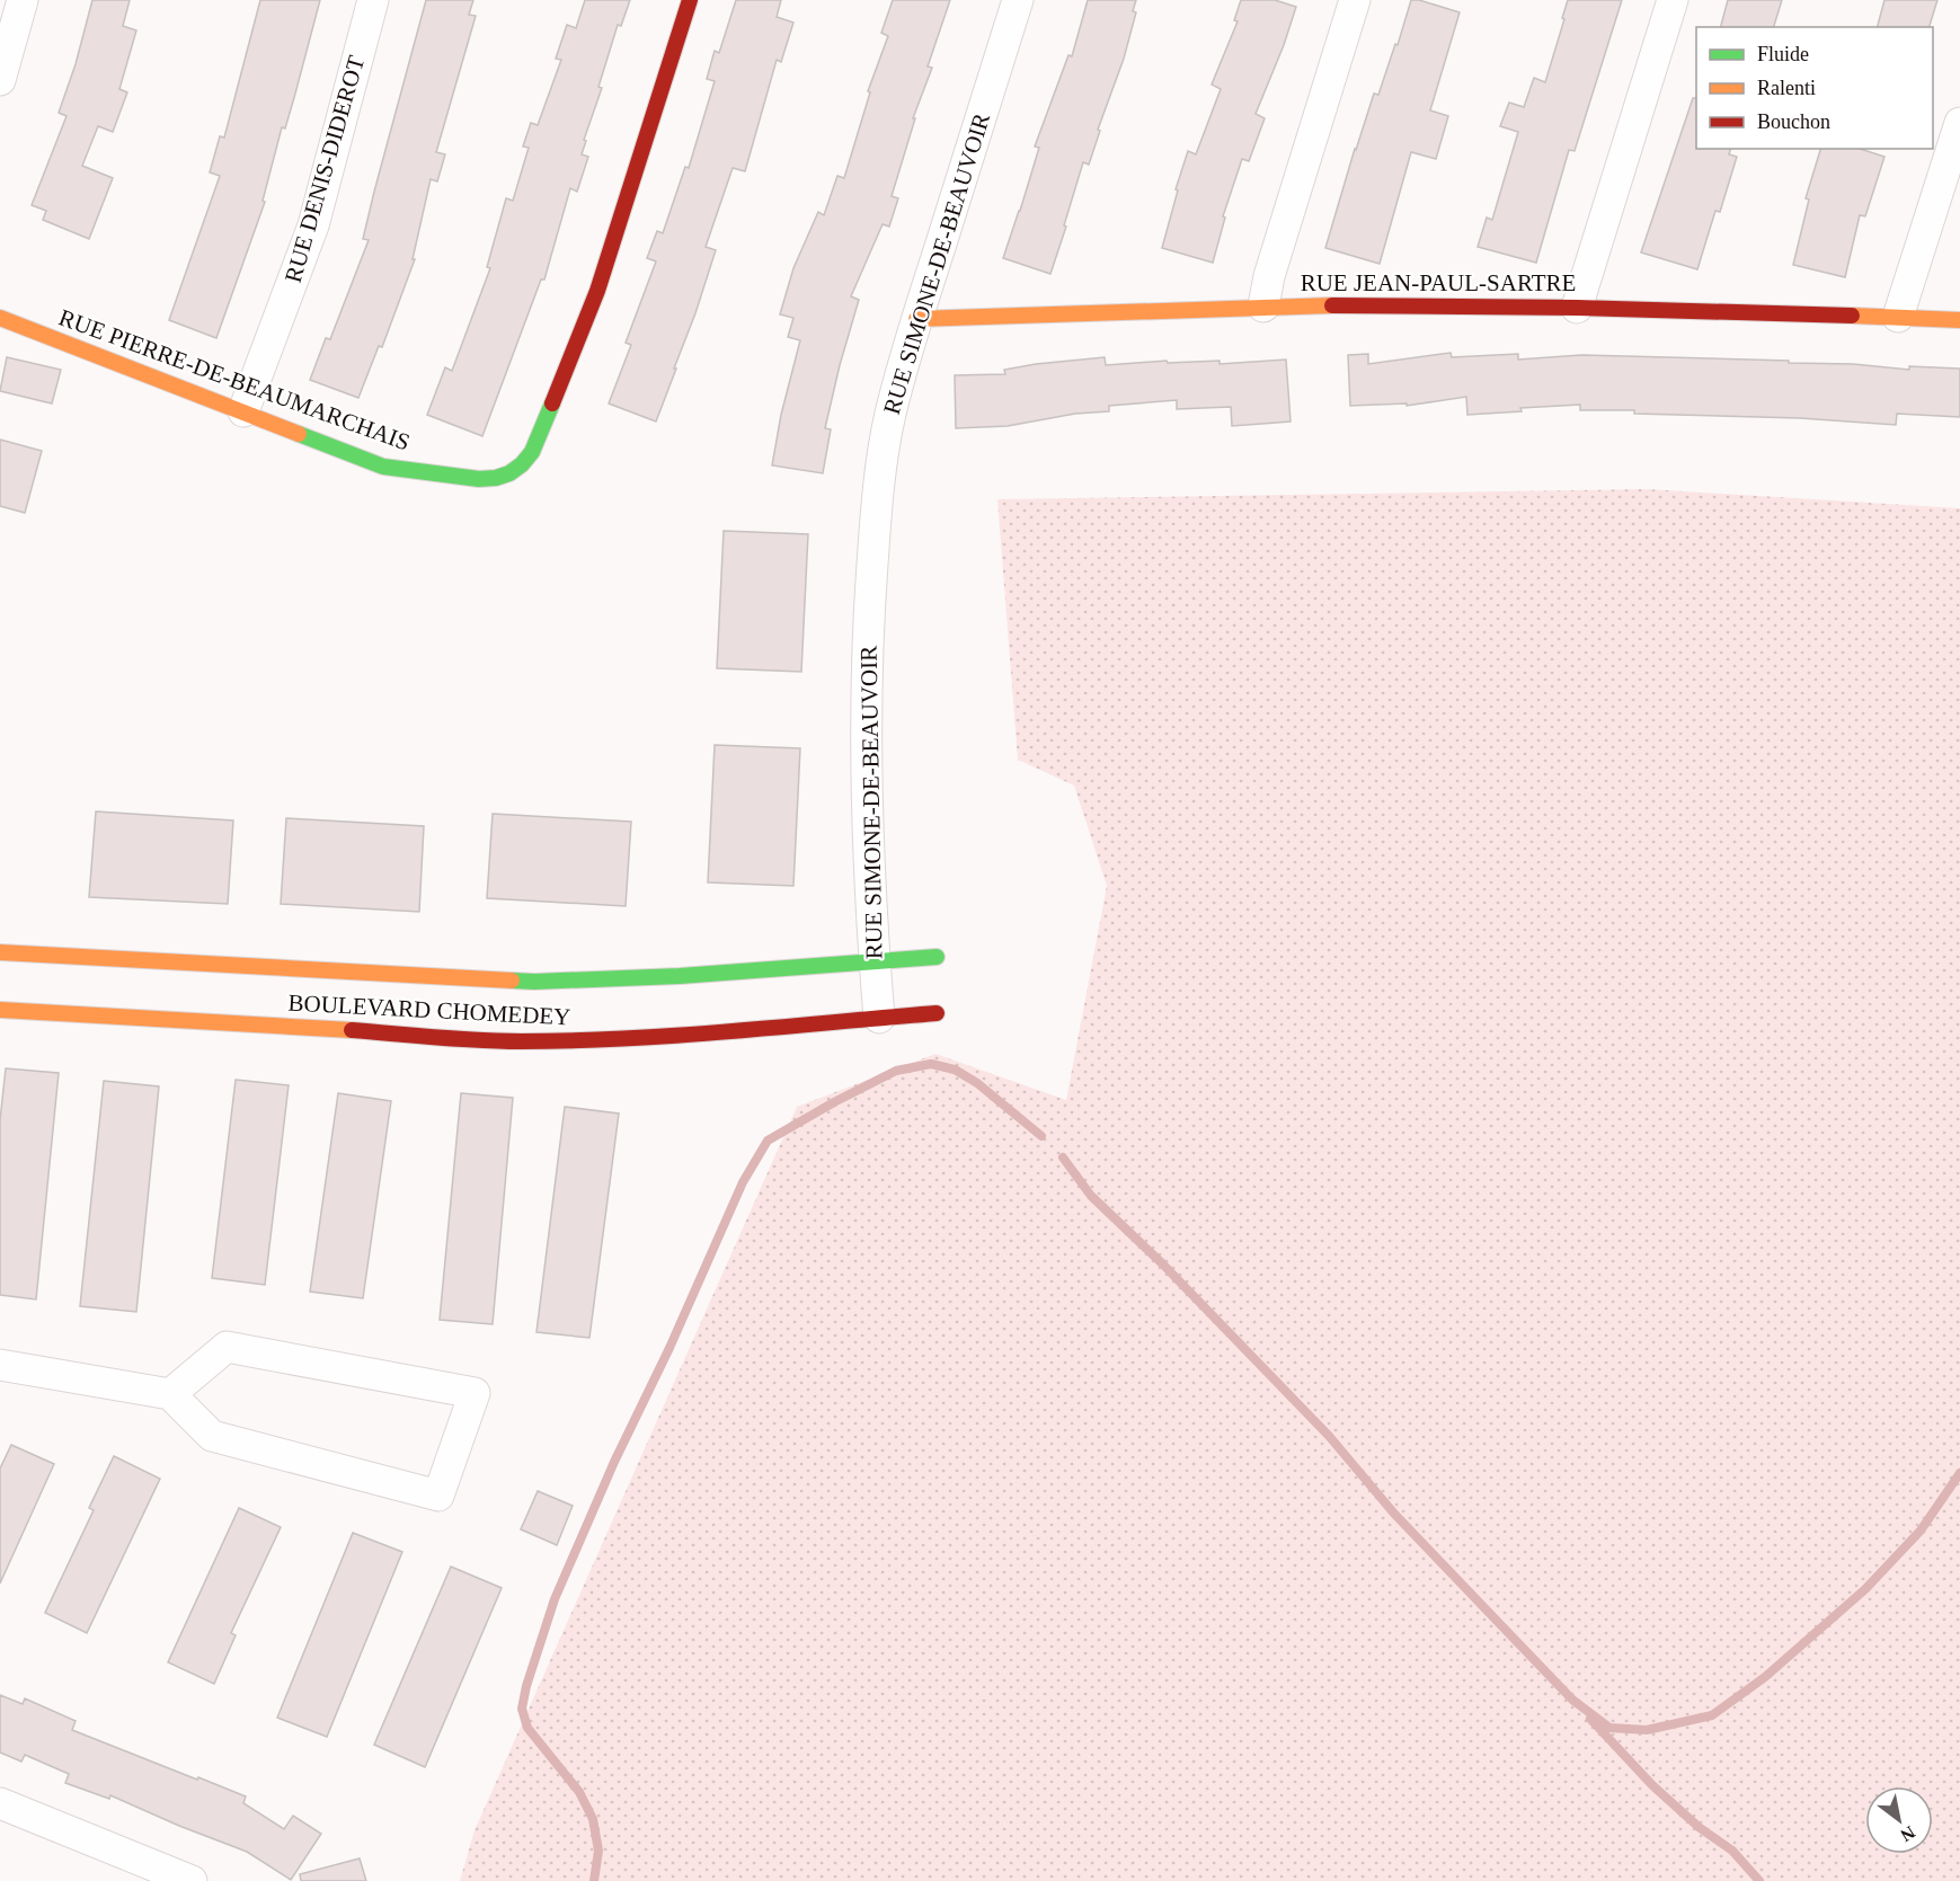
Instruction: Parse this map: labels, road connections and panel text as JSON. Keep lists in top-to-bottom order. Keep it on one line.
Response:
{"streets":{"street":["RUE DENIS-DIDEROT","RUE SIMONE-DE-BEAUVOIR","RUE JEAN-PAUL-SARTRE","RUE PIERRE-DE-BEAUMARCHAIS","BOULEVARD CHOMEDEY"]},"crossings":[["RUE DENIS-DIDEROT","RUE PIERRE-DE-BEAUMARCHAIS"],["RUE SIMONE-DE-BEAUVOIR","RUE JEAN-PAUL-SARTRE"],["RUE SIMONE-DE-BEAUVOIR","BOULEVARD CHOMEDEY"]],"legend":["Fluide","Ralenti","Bouchon"],"north":"bottom right"}
